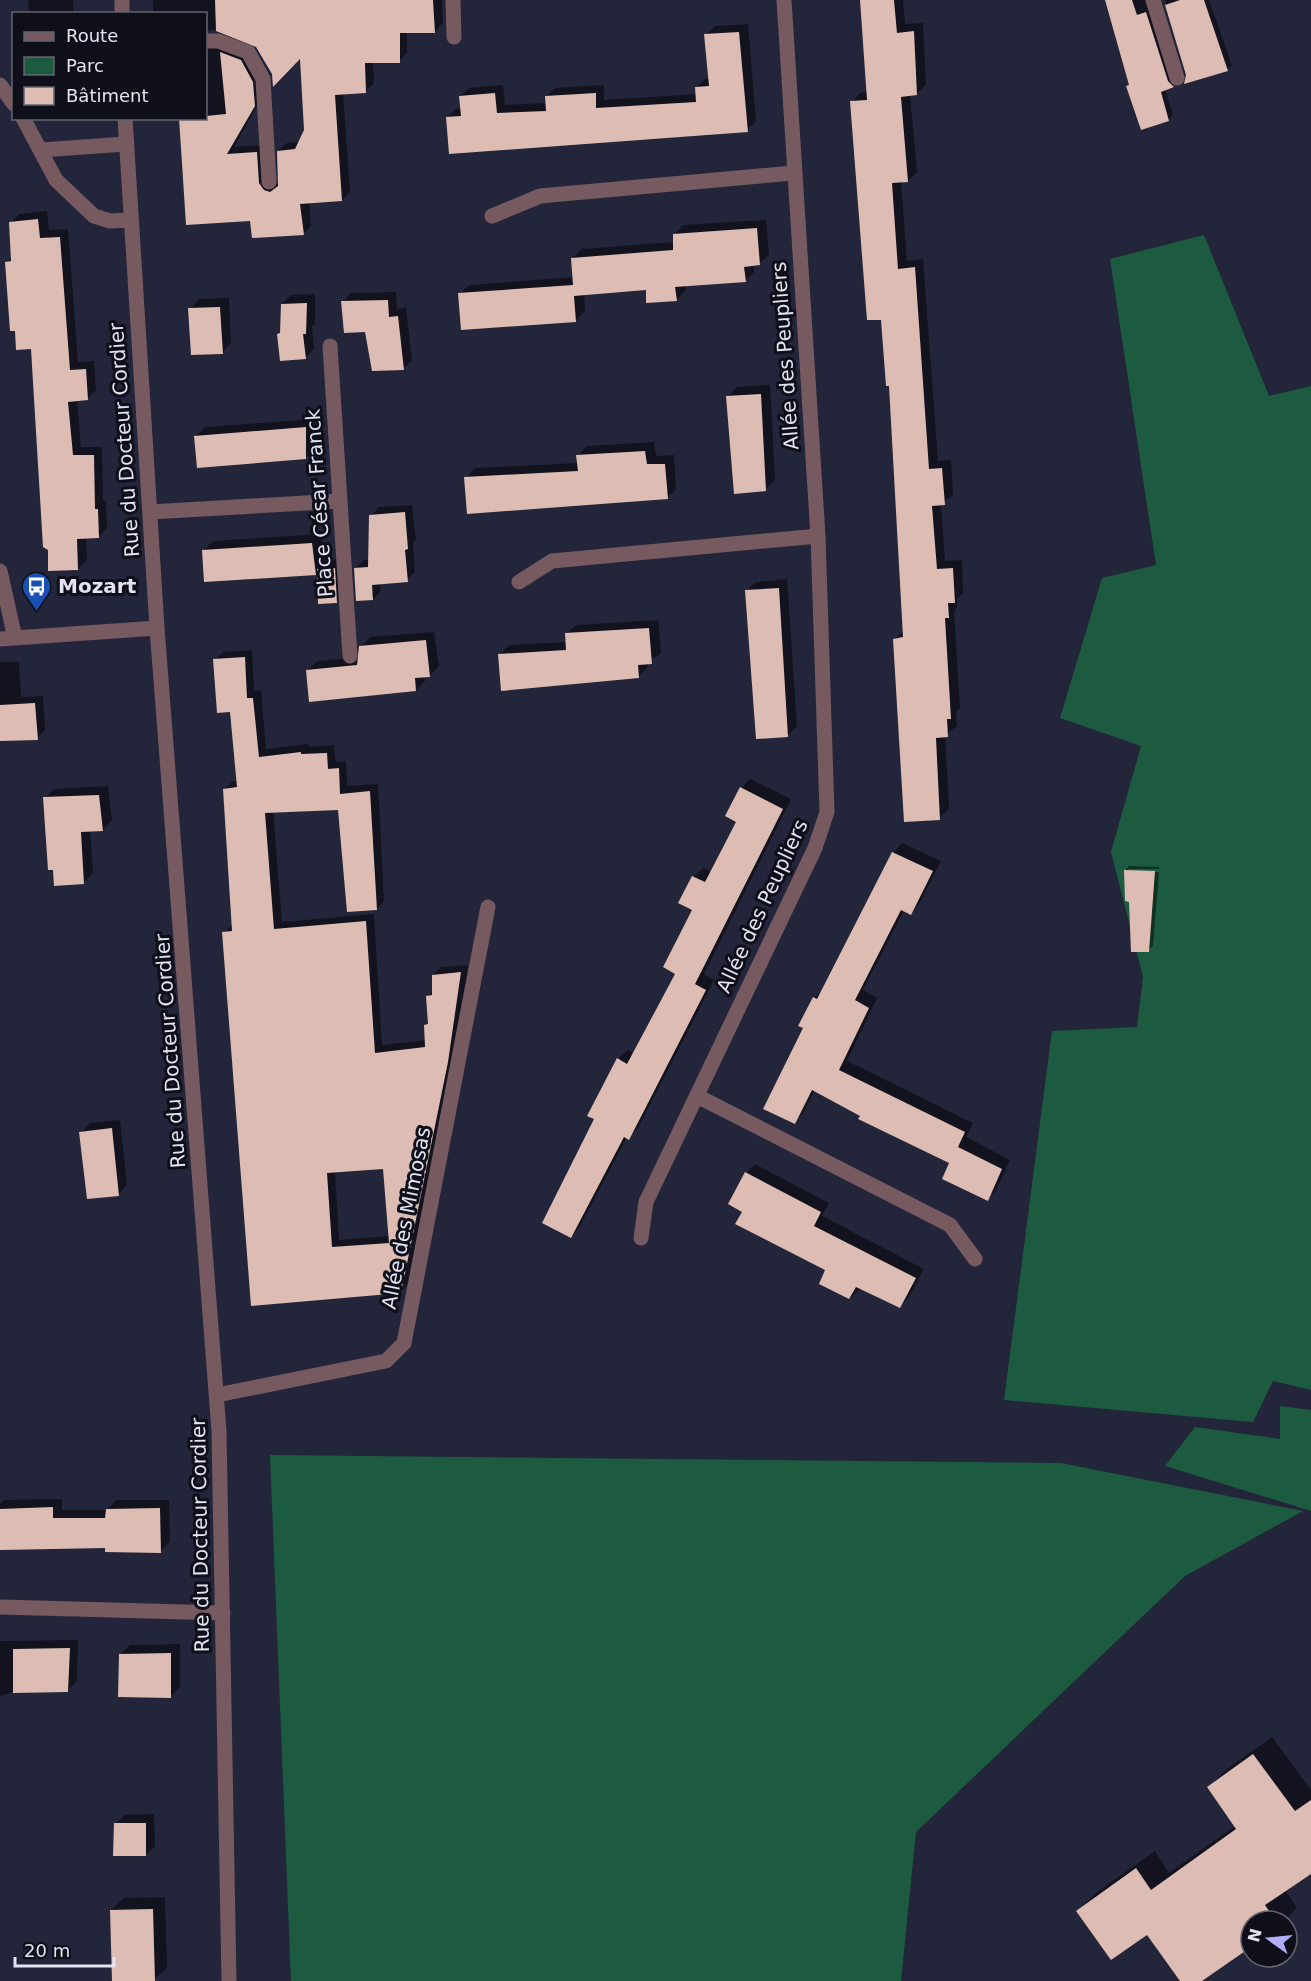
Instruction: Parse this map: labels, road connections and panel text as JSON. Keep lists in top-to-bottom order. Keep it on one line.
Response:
{"streets":{"street":["Allée des Peupliers","Rue du Docteur Cordier","Place César Franck","Allée des Mimosas"]},"crossings":[["Rue du Docteur Cordier","Allée des Mimosas"]],"places":{"bus stop":["Mozart"]},"legend":["Route","Parc","Bâtiment"],"scale_bar":"20 m","north":"left"}
